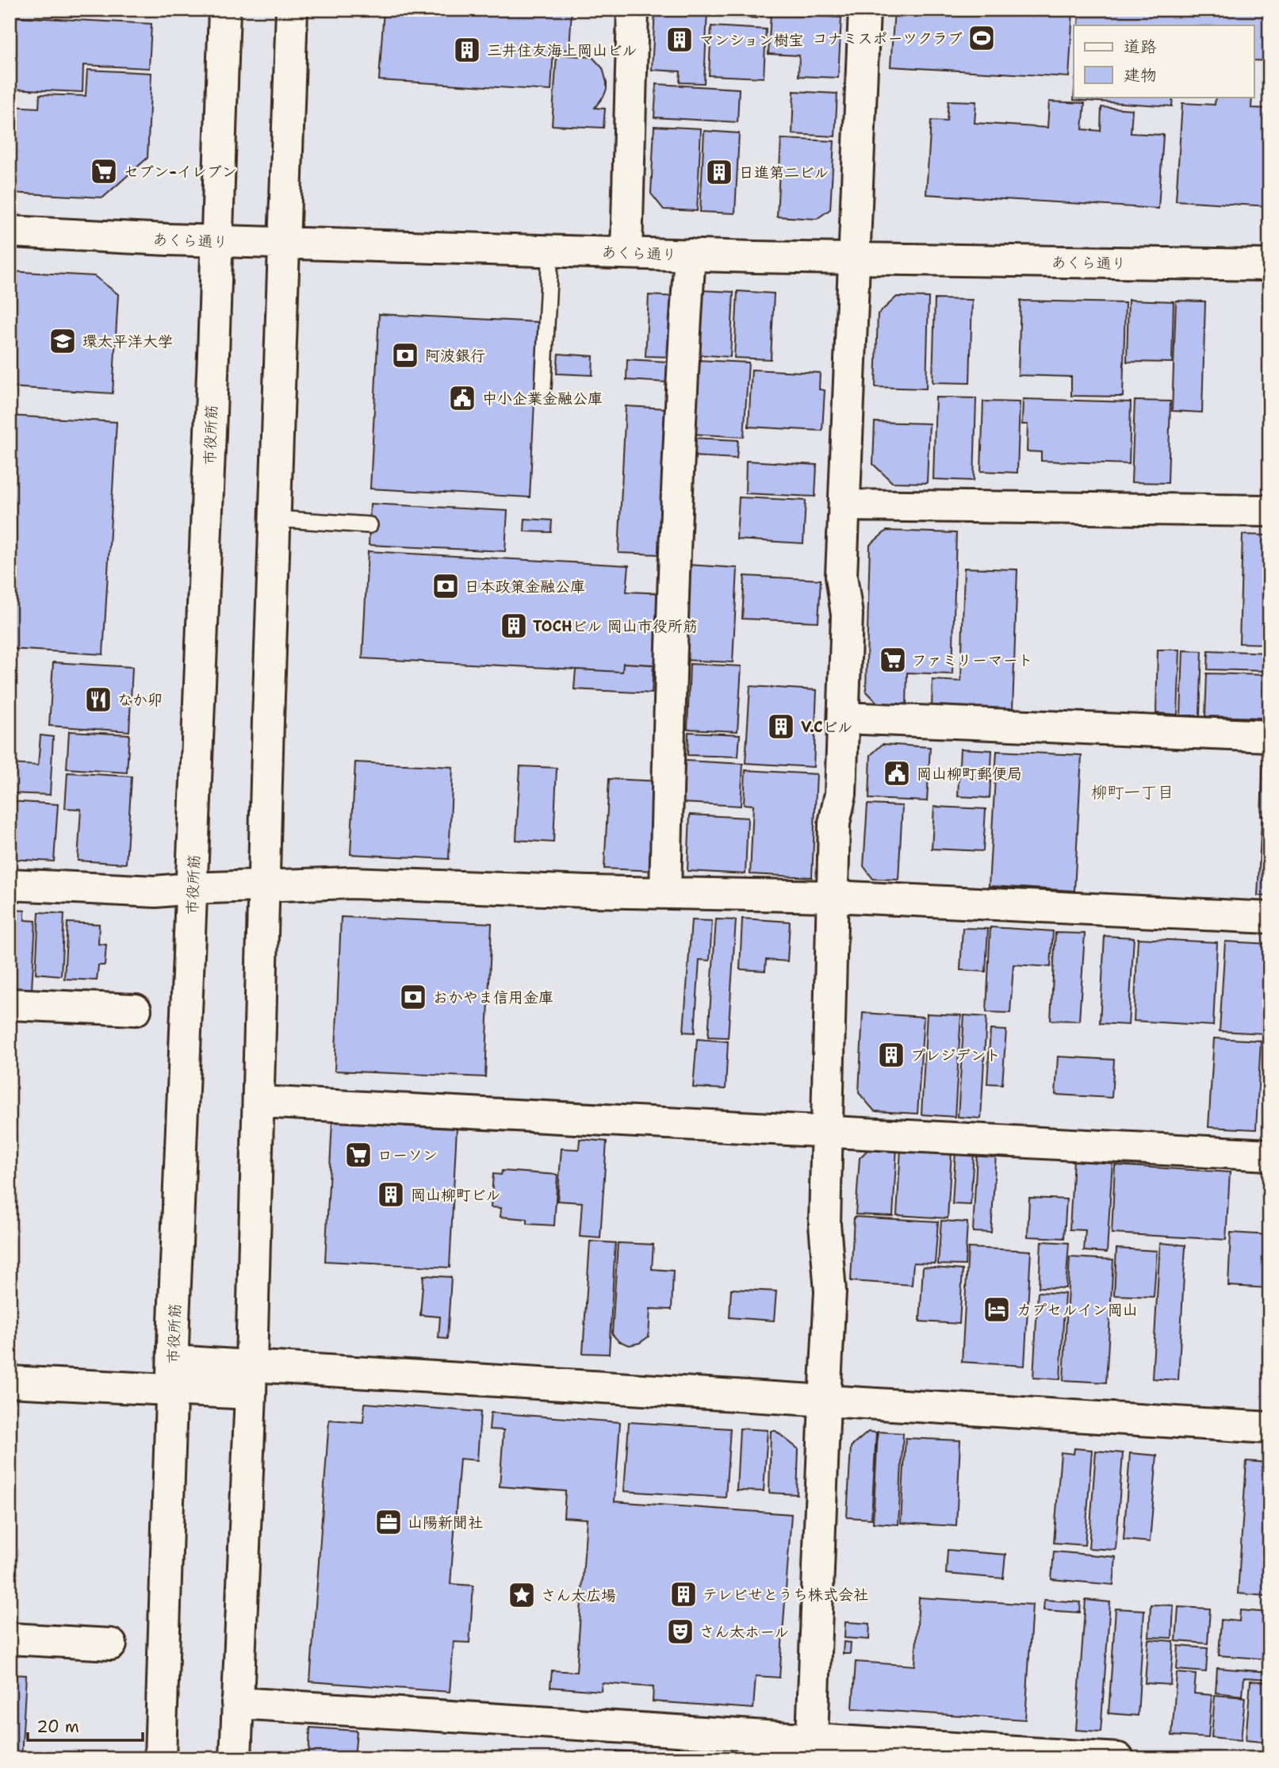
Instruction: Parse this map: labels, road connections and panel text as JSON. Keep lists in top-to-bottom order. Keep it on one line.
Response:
{"streets":{"street":["あくら通り","市役所筋"]},"crossings":[["あくら通り","市役所筋"]],"districts":["柳町一丁目"],"places":{"sports":["コナミスポーツクラブ"],"building":["マンション樹宝","三井住友海上岡山ビル","日進第二ビル","TOCHビル 岡山市役所筋","V.Cビル","プレジデント","岡山柳町ビル","テレビせとうち株式会社"],"supermarket":["セブン-イレブン","ファミリーマート","ローソン"],"school or university":["環太平洋大学"],"bank":["阿波銀行","日本政策金融公庫","おかやま信用金庫"],"public building":["中小企業金融公庫","岡山柳町郵便局"],"restaurant":["なか卯"],"hotel":["カプセルイン岡山"],"office":["山陽新聞社"],"place":["さん太広場"],"theatre":["さん太ホール"]},"legend":["道路","建物"],"scale_bar":"20 m"}
